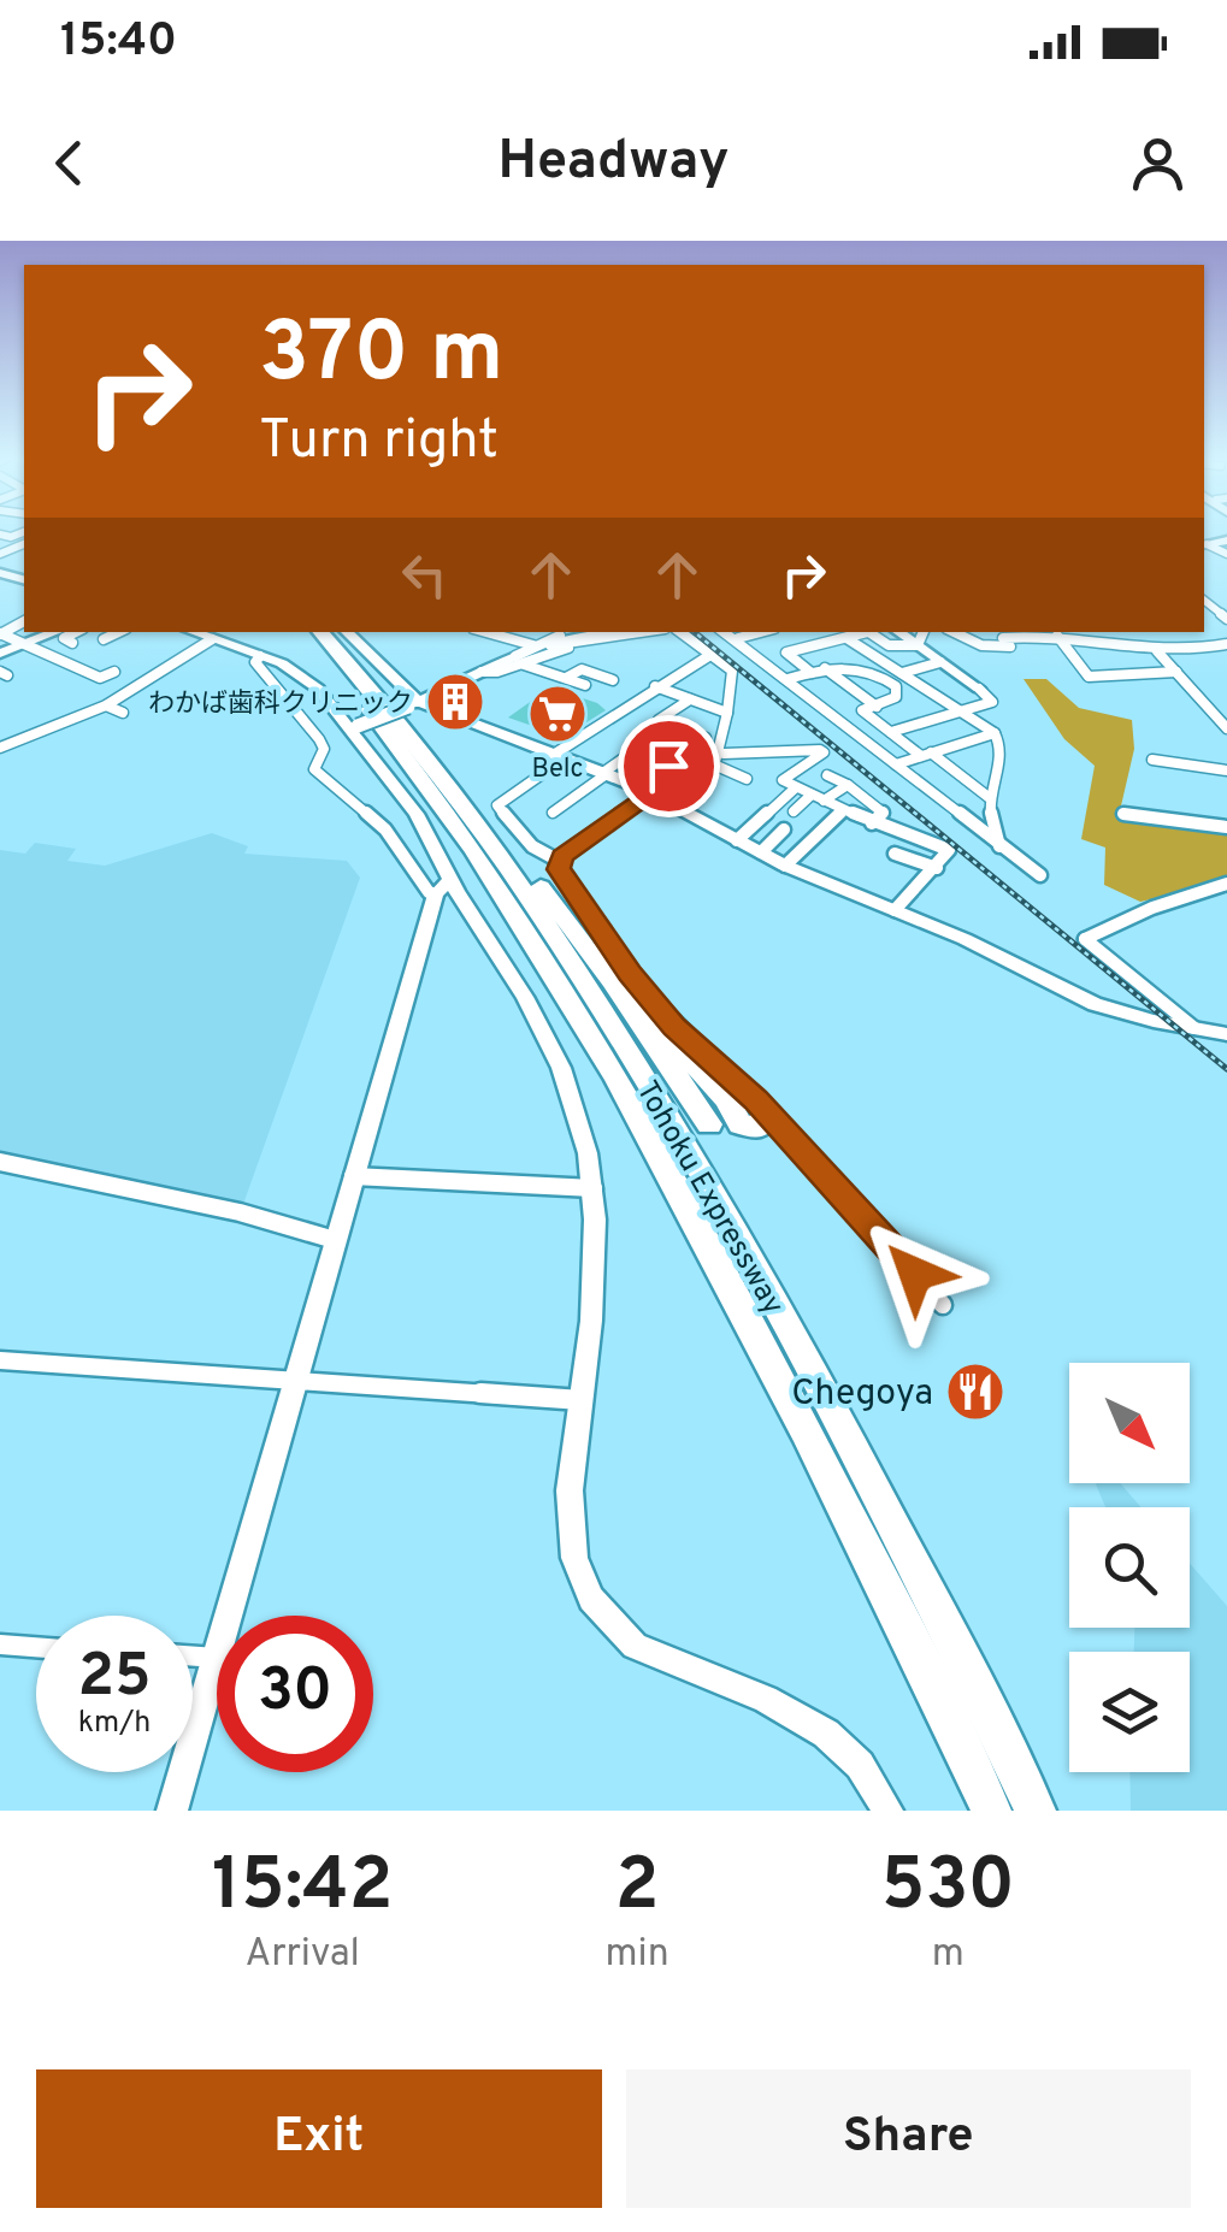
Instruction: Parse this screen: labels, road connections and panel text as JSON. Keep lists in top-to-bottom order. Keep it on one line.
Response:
{"streets":{"highway":["Tohoku Expressway"]},"places":{"building":["わかば歯科クリニック"],"supermarket":["Belc"],"restaurant":["Chegoya"]},"north":"bottom right","page":{"status":"15:40","header":"Headway","turn":["370 m","Turn right"],"speed":"25 km/h","limit":"30","eta":["15:42","Arrival","2","min","530","m"],"buttons":["Exit","Share"]}}
